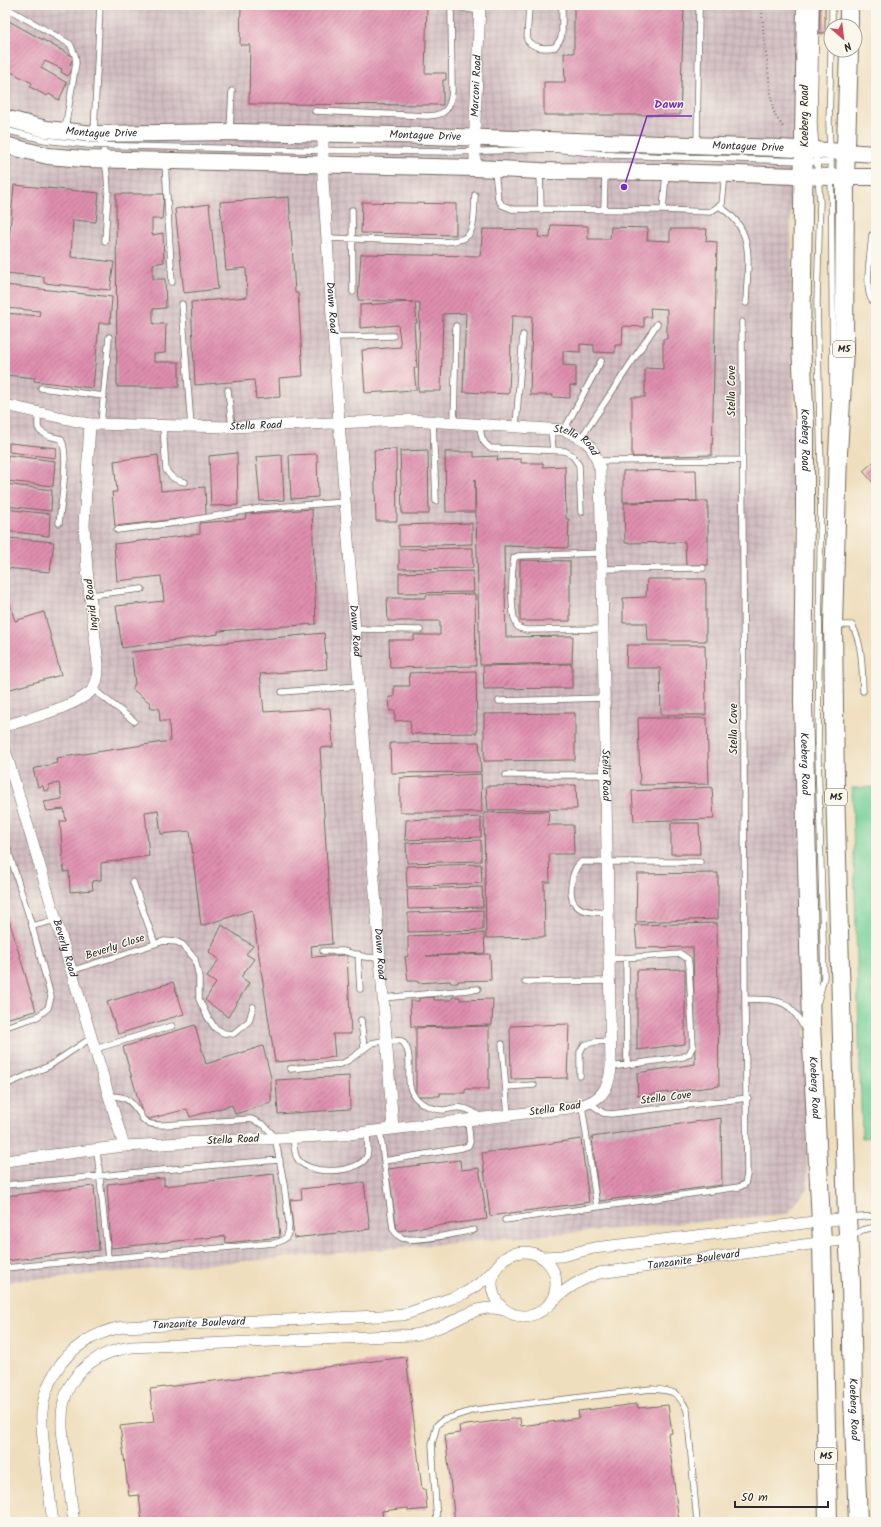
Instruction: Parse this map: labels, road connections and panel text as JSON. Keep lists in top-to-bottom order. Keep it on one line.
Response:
{"streets":{"main road":["Koeberg Road","Montague Drive","M5"],"street":["Marconi Road","Dawn Road","Stella Road","Ingrid Road","Beverly Road","Tanzanite Boulevard"],"lane":["Stella Cove","Beverly Close"]},"crossings":[["Marconi Road","Montague Drive"],["Koeberg Road","Montague Drive"],["Koeberg Road","Tanzanite Boulevard"],["Montague Drive","Dawn Road"],["Dawn Road","Stella Road"],["Stella Cove","Stella Road"],["Stella Road","Ingrid Road"],["Stella Road","Beverly Road"],["Beverly Close","Beverly Road"]],"places":["Dawn"],"scale_bar":"50 m","north":"bottom right"}
